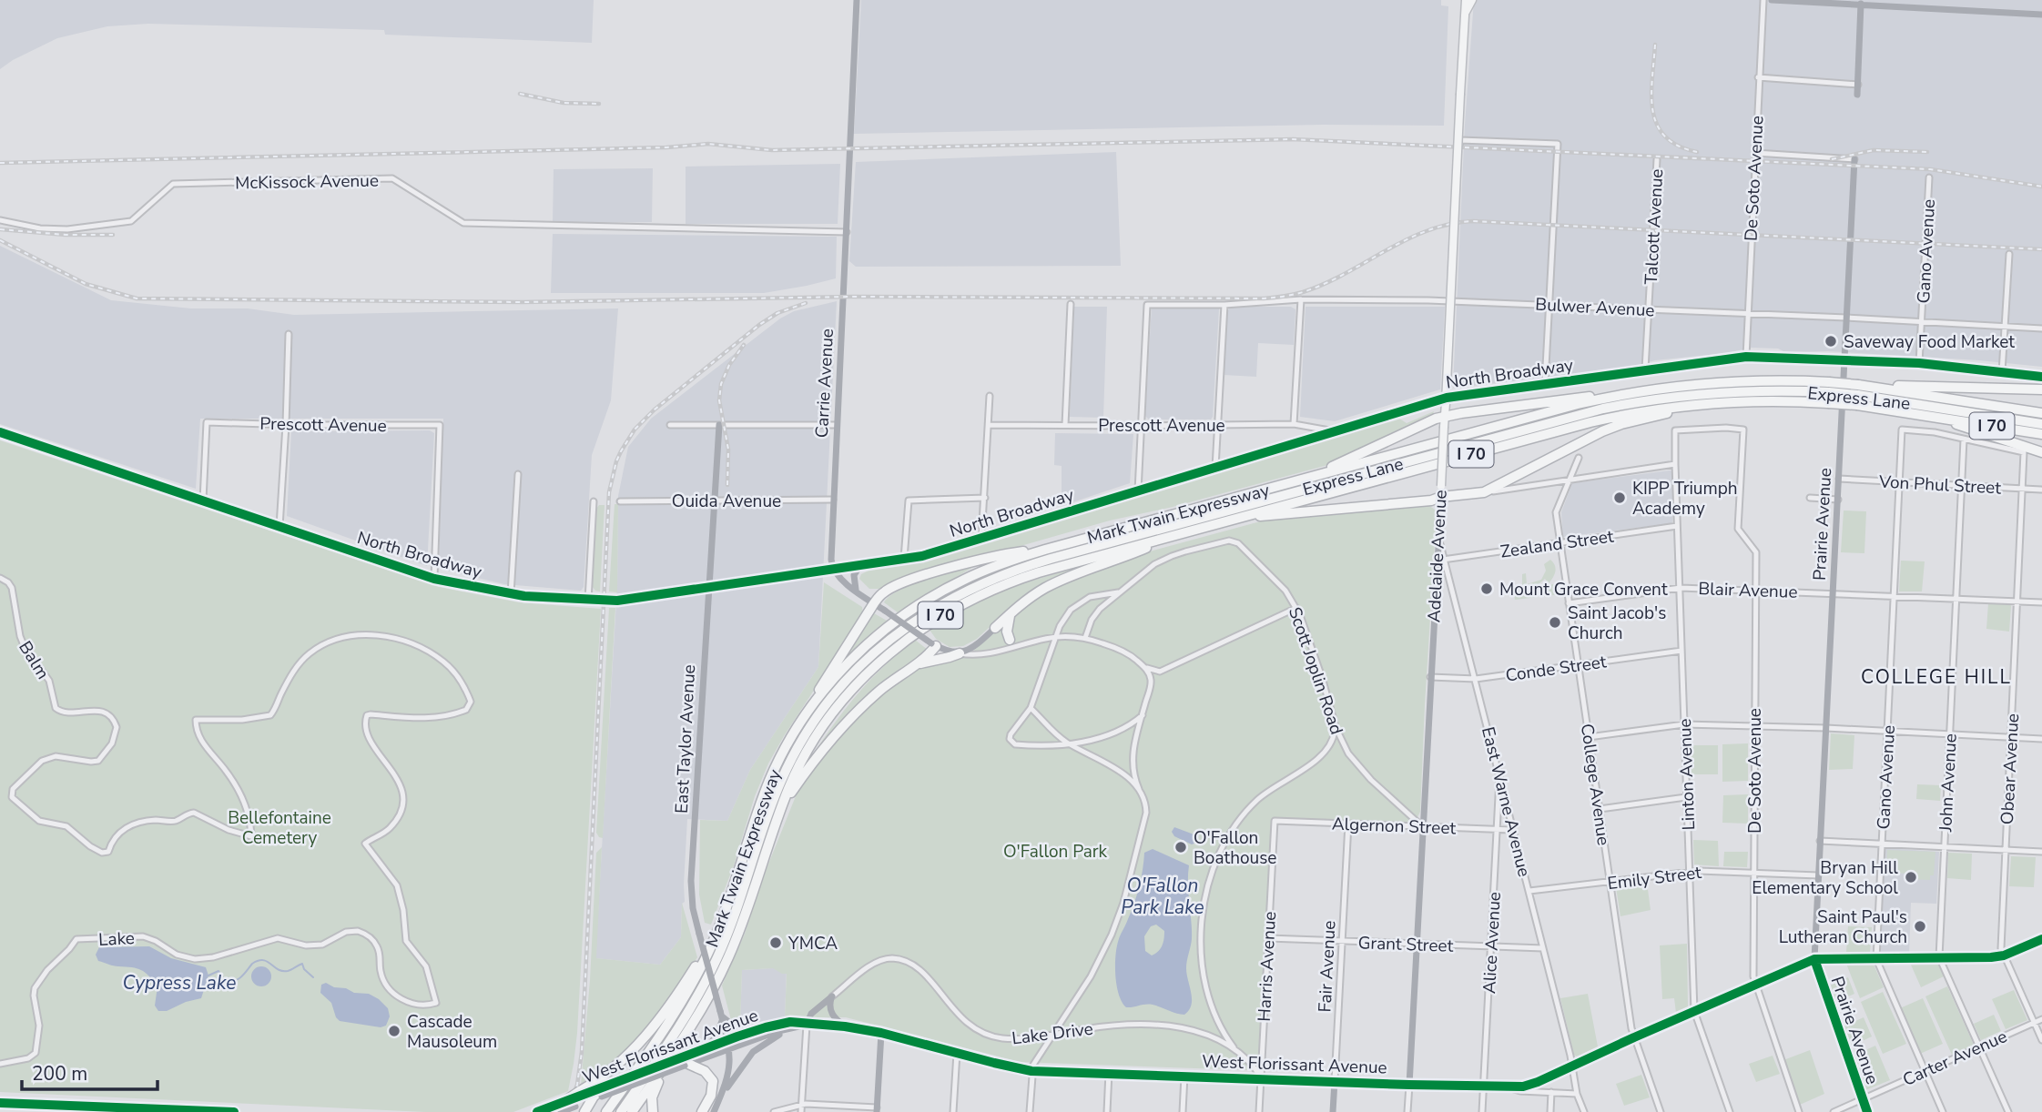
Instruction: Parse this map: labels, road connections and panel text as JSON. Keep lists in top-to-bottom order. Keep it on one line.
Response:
{"streets":{"highway":["Express Lane","I 70","Mark Twain Expressway"],"main road":["North Broadway","Carrie Avenue","Prairie Avenue","Adelaide Avenue","East Taylor Avenue","Fair Avenue","West Florissant Avenue"],"street":["De Soto Avenue","McKissock Avenue","Talcott Avenue","Gano Avenue","Bulwer Avenue","Prescott Avenue","Von Phul Street","Ouida Avenue","Zealand Street","Blair Avenue","Balm","Conde Street","Scott Joplin Road","Obear Avenue","Linton Avenue","John Avenue","College Avenue","East Warne Avenue","Algernon Street","Emily Street","Lake","Alice Avenue","Grant Street","Harris Avenue","Lake Drive","Carter Avenue"]},"crossings":[["De Soto Avenue","Bulwer Avenue"],["De Soto Avenue","North Broadway"],["De Soto Avenue","Blair Avenue"],["De Soto Avenue","Linton Avenue"],["De Soto Avenue","Emily Street"],["De Soto Avenue","West Florissant Avenue"],["McKissock Avenue","Carrie Avenue"],["Talcott Avenue","Bulwer Avenue"],["Talcott Avenue","North Broadway"],["Gano Avenue","Bulwer Avenue"],["Gano Avenue","North Broadway"],["Gano Avenue","Von Phul Street"],["Gano Avenue","Blair Avenue"],["Gano Avenue","Obear Avenue"],["Gano Avenue","John Avenue"],["Gano Avenue","West Florissant Avenue"],["Gano Avenue","Carter Avenue"],["Bulwer Avenue","Prescott Avenue"],["Bulwer Avenue","Prairie Avenue"],["Bulwer Avenue","Adelaide Avenue"],["North Broadway","Carrie Avenue"],["North Broadway","Prescott Avenue"],["North Broadway","Prairie Avenue"],["North Broadway","Adelaide Avenue"],["North Broadway","East Taylor Avenue"],["Carrie Avenue","Ouida Avenue"],["Express Lane","Mark Twain Expressway"],["Von Phul Street","Prairie Avenue"],["Von Phul Street","Obear Avenue"],["Von Phul Street","John Avenue"],["Ouida Avenue","East Taylor Avenue"],["Prairie Avenue","Blair Avenue"],["Prairie Avenue","Emily Street"],["Prairie Avenue","West Florissant Avenue"],["Prairie Avenue","Carter Avenue"],["Zealand Street","Adelaide Avenue"],["Zealand Street","Linton Avenue"],["Zealand Street","College Avenue"],["Zealand Street","East Warne Avenue"],["Adelaide Avenue","Conde Street"],["Adelaide Avenue","Scott Joplin Road"],["Adelaide Avenue","East Warne Avenue"],["Adelaide Avenue","Algernon Street"],["Adelaide Avenue","Grant Street"],["Adelaide Avenue","West Florissant Avenue"],["Blair Avenue","Obear Avenue"],["Blair Avenue","Linton Avenue"],["Blair Avenue","John Avenue"],["Blair Avenue","College Avenue"],["Balm","Lake"],["Conde Street","Linton Avenue"],["Conde Street","College Avenue"],["Conde Street","East Warne Avenue"],["Scott Joplin Road","Algernon Street"],["East Taylor Avenue","West Florissant Avenue"],["Obear Avenue","John Avenue"],["Obear Avenue","West Florissant Avenue"],["Obear Avenue","Carter Avenue"],["Linton Avenue","Emily Street"],["Linton Avenue","West Florissant Avenue"],["John Avenue","West Florissant Avenue"],["John Avenue","Carter Avenue"],["College Avenue","Emily Street"],["College Avenue","West Florissant Avenue"],["East Warne Avenue","Algernon Street"],["East Warne Avenue","Emily Street"],["East Warne Avenue","Alice Avenue"],["East Warne Avenue","Grant Street"],["East Warne Avenue","West Florissant Avenue"],["Algernon Street","Alice Avenue"],["Algernon Street","Harris Avenue"],["Algernon Street","Fair Avenue"],["Alice Avenue","Grant Street"],["Alice Avenue","West Florissant Avenue"],["Grant Street","Harris Avenue"],["Grant Street","Fair Avenue"],["Harris Avenue","Lake Drive"],["Harris Avenue","West Florissant Avenue"],["Fair Avenue","West Florissant Avenue"],["Lake Drive","West Florissant Avenue"]],"districts":["COLLEGE HILL"],"water":["O'Fallon Park Lake","Cypress Lake"],"parks":["Bellefontaine Cemetery","O'Fallon Park"],"places":["Saveway Food Market","KIPP Triumph Academy","Mount Grace Convent","Saint Jacob's Church","O'Fallon Boathouse","Bryan Hill Elementary School","Saint Paul's Lutheran Church","YMCA","Cascade Mausoleum"],"scale_bar":"200 m"}
